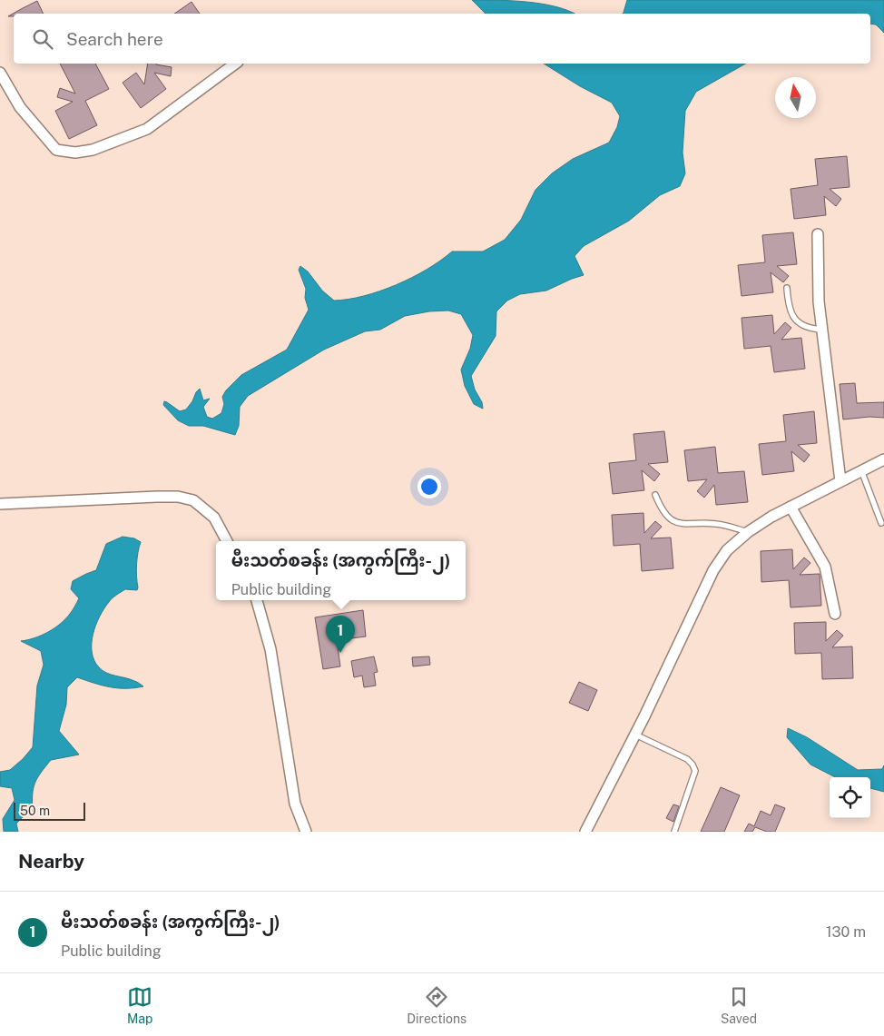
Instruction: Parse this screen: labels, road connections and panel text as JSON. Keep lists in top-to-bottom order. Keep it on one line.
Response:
{"scale_bar":"50 m","north":"top","page":{"search":"Search here","popup":["မီးသတ်စခန်း (အကွက်ကြီး-၂)","Public building"],"pins":"1","scale":"50 m","heading":"Nearby","list":[{"mark":"1","name":"မီးသတ်စခန်း (အကွက်ကြီး-၂)","note":"Public building","value":"130 m"}],"nav":["Map","Directions","Saved"]}}
